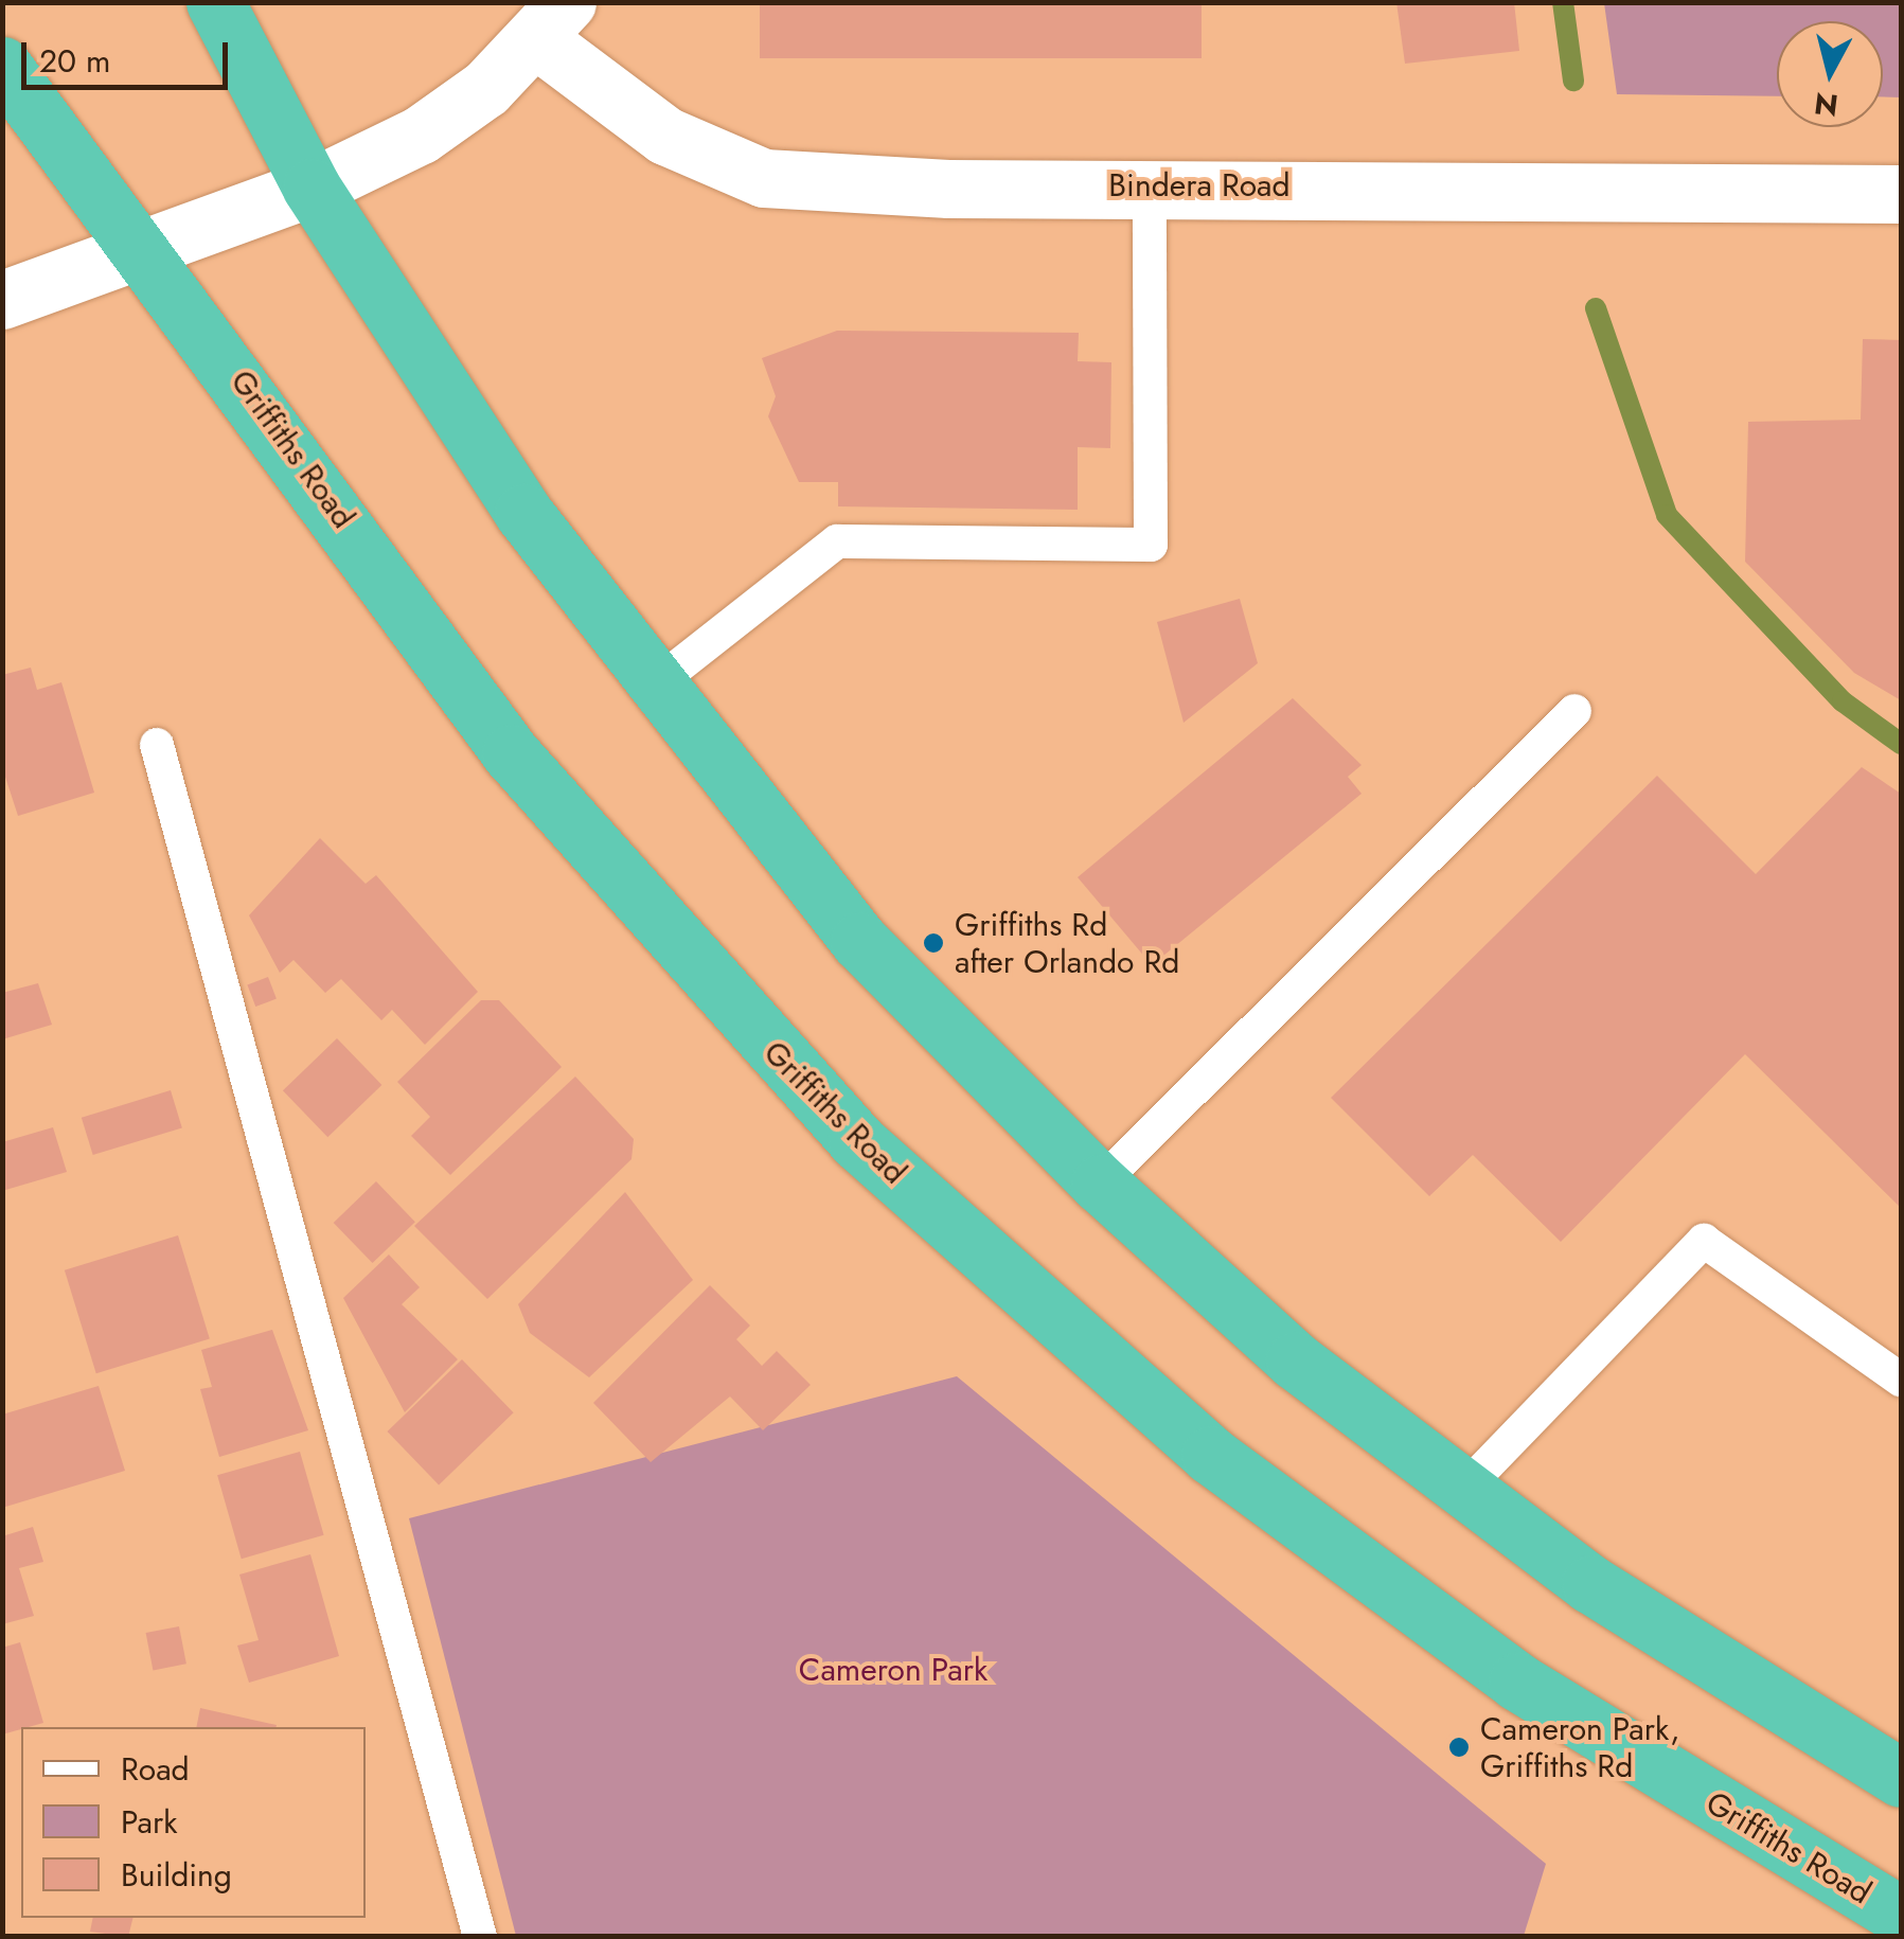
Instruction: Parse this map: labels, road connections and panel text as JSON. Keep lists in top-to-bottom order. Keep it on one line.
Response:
{"streets":{"highway":["Griffiths Road"],"street":["Bindera Road"]},"parks":["Cameron Park"],"places":["Griffiths Rd after Orlando Rd","Cameron Park, Griffiths Rd"],"legend":["Road","Park","Building"],"scale_bar":"20 m","north":"bottom"}
